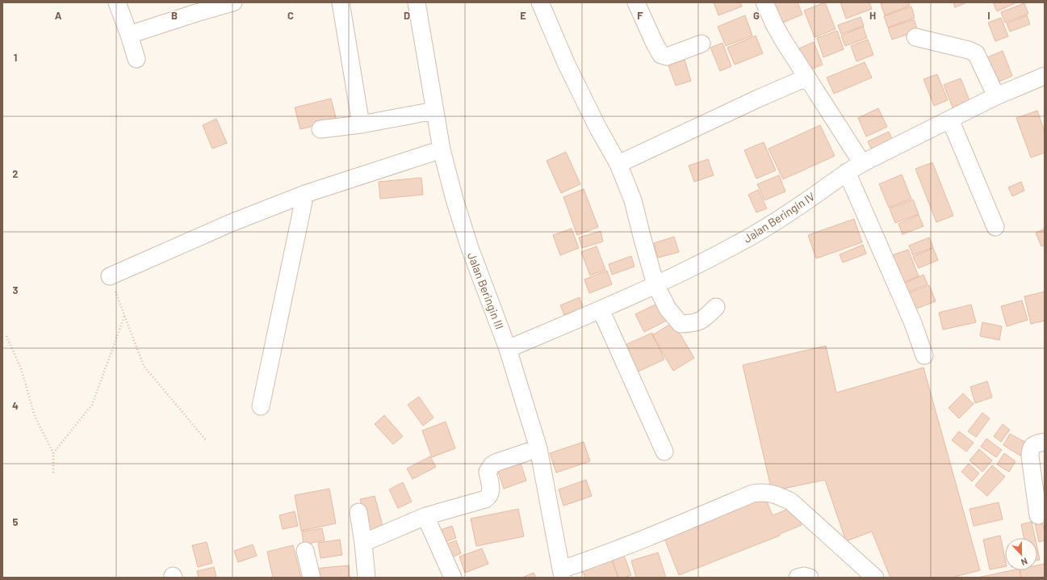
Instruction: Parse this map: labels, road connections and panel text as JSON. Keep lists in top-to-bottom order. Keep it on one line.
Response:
{"streets":{"street":["Jalan Beringin IV","Jalan Beringin III"]},"crossings":[["Jalan Beringin IV","Jalan Beringin III"]],"north":"bottom","grid":{"columns":["A","B","C","D","E","F","G","H","I"],"rows":["1","2","3","4","5"]}}
